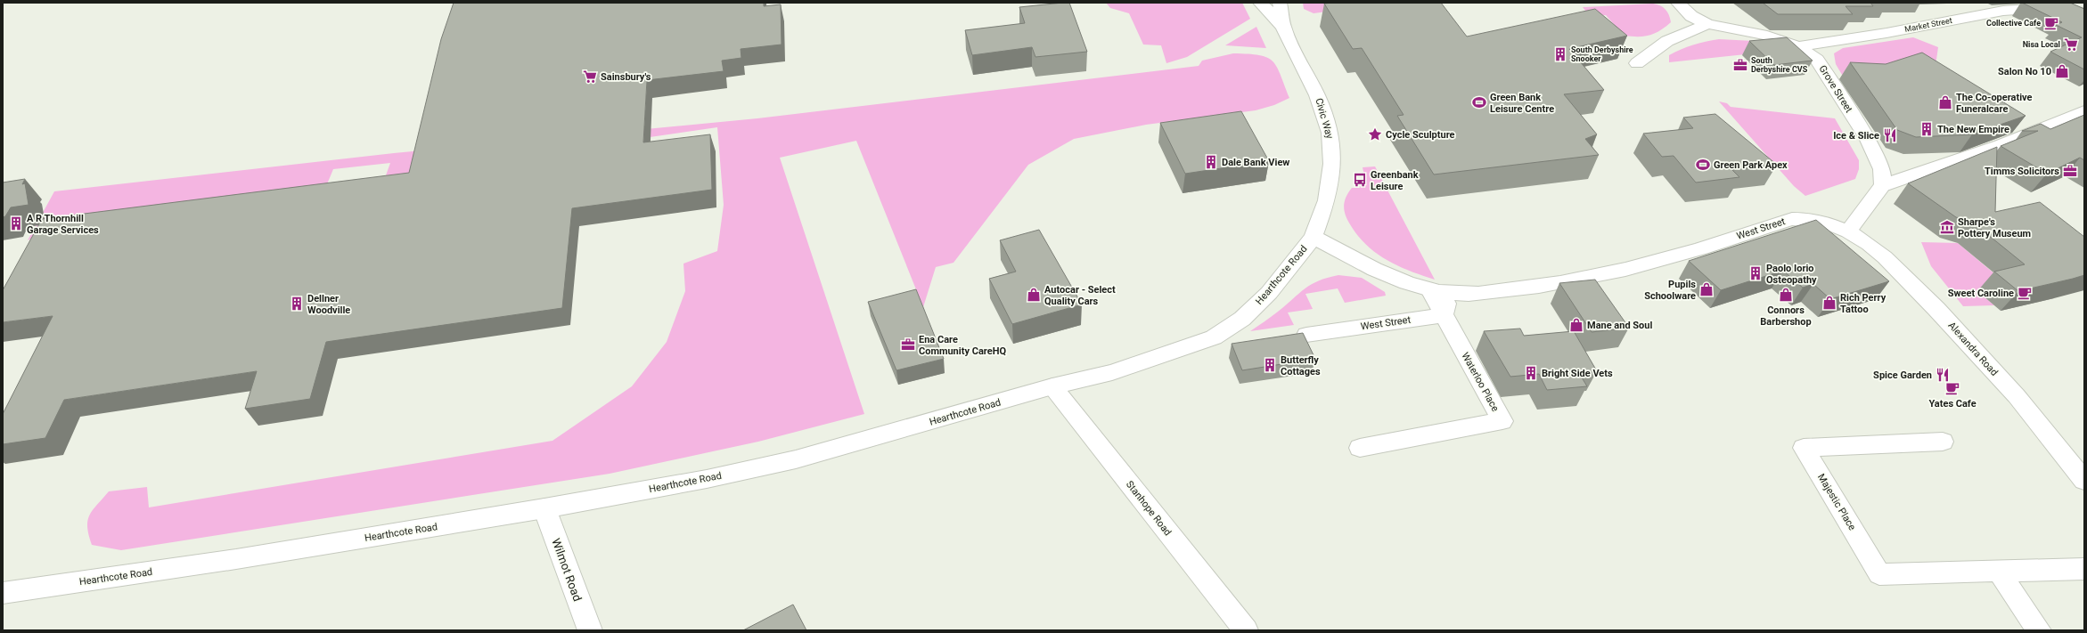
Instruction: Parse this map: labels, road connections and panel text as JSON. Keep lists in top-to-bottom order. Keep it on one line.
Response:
{"streets":{"street":["Market Street","Grove Street","Civic Way","West Street","Hearthcote Road","Alexandra Road","Waterloo Place","Majestic Place","Stanhope Road","Wilmot Road"]},"crossings":[["Market Street","Grove Street"],["Civic Way","West Street"],["Civic Way","Hearthcote Road"],["West Street","Hearthcote Road"],["West Street","Alexandra Road"],["West Street","Waterloo Place"],["Hearthcote Road","Stanhope Road"],["Hearthcote Road","Wilmot Road"]],"places":{"cafe":["Collective Cafe","Sweet Caroline","Yates Cafe"],"supermarket":["Nisa Local","Sainsbury's"],"building":["South Derbyshire Snooker","The New Empire","Dale Bank View","A R Thornhill Garage Services","Paolo Iorio Osteopathy","Dellner Woodville","Butterfly Cottages","Bright Side Vets"],"office":["South Derbyshire CVS","Timms Solicitors","Ena Care Community CareHQ"],"shop":["Salon No 10","The Co-operative Funeralcare","Pupils Schoolware","Autocar - Select Quality Cars","Connors Barbershop","Rich Perry Tattoo","Mane and Soul"],"sports":["Green Bank Leisure Centre","Green Park Apex"],"place":["Cycle Sculpture"],"restaurant":["Ice & Slice","Spice Garden"],"bus stop":["Greenbank Leisure"],"museum":["Sharpe's Pottery Museum"]}}
